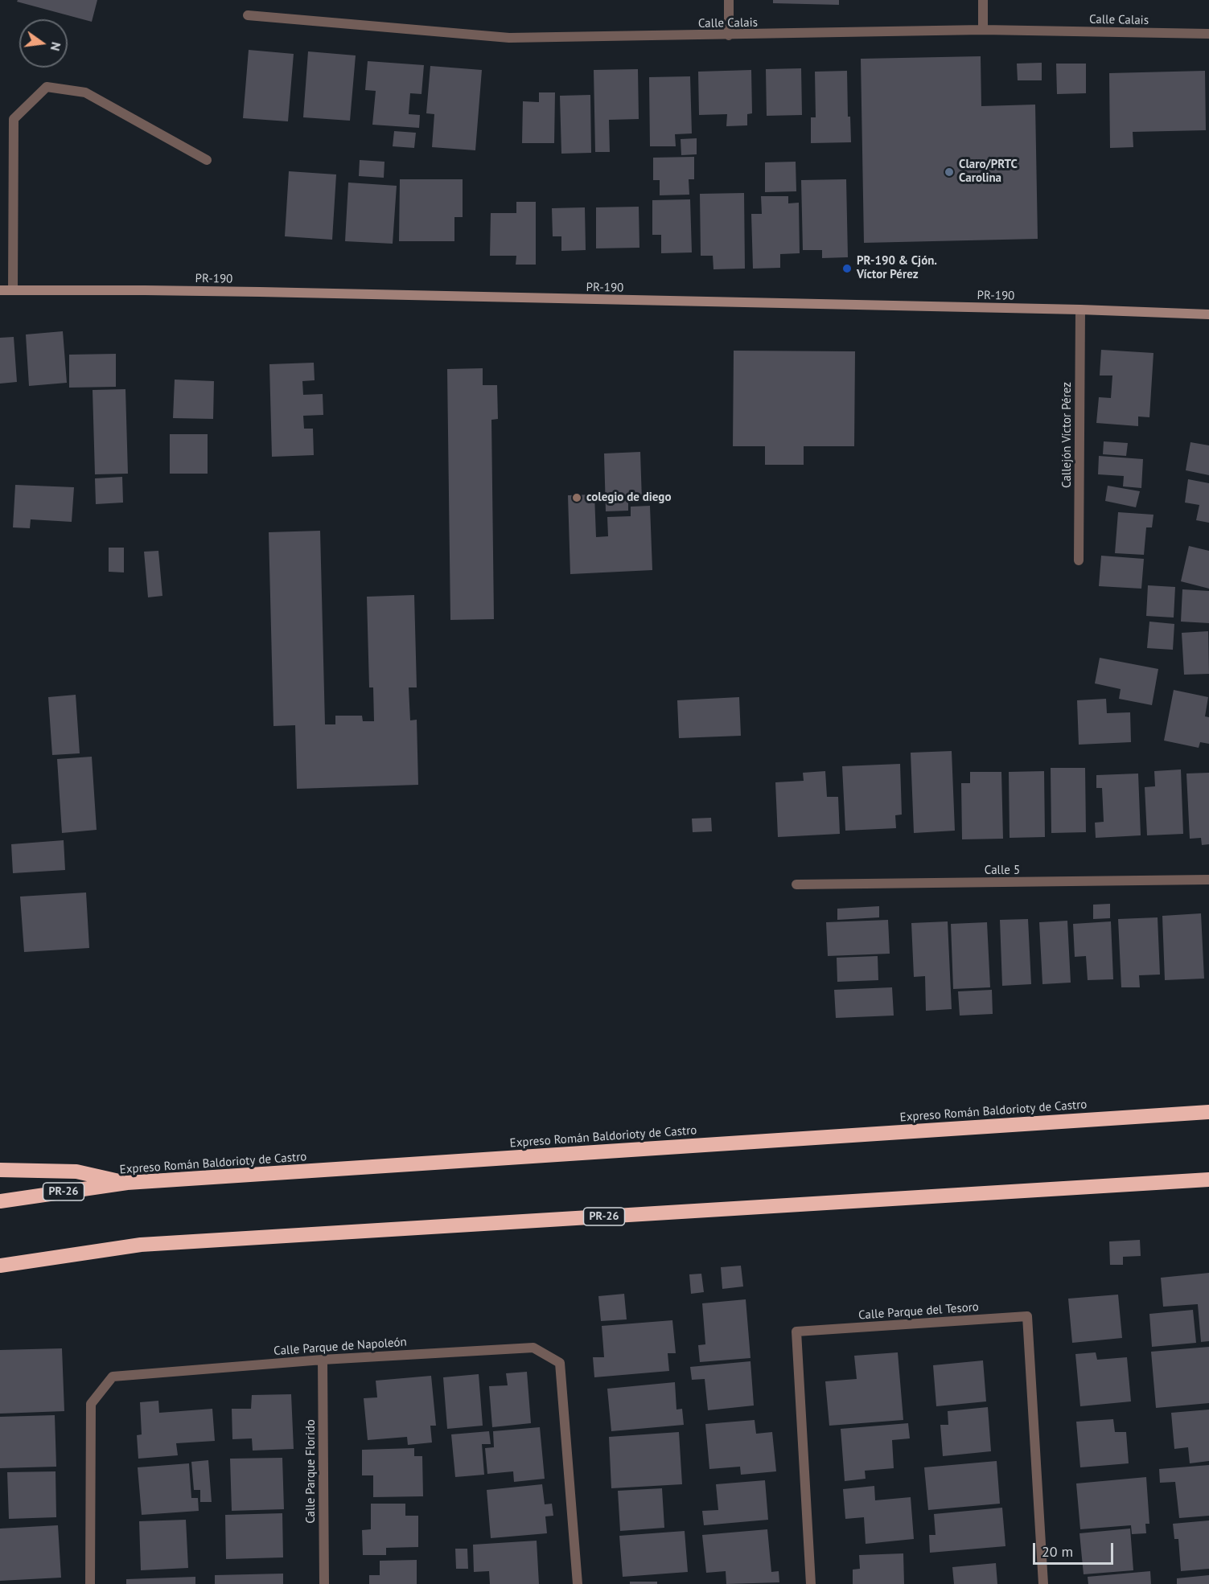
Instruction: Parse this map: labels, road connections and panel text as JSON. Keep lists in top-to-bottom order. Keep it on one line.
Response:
{"streets":{"highway":["Expreso Román Baldorioty de Castro","PR-26"],"street":["Calle Calais","PR-190","Callejón Víctor Pérez","Calle 5","Calle Parque del Tesoro","Calle Parque de Napoleón","Calle Parque Florido"]},"crossings":[["PR-190","Callejón Víctor Pérez"],["Calle Parque de Napoleón","Calle Parque Florido"]],"places":["Claro/PRTC Carolina","PR-190 & Cjón. Víctor Pérez","colegio de diego"],"scale_bar":"20 m","north":"right"}
